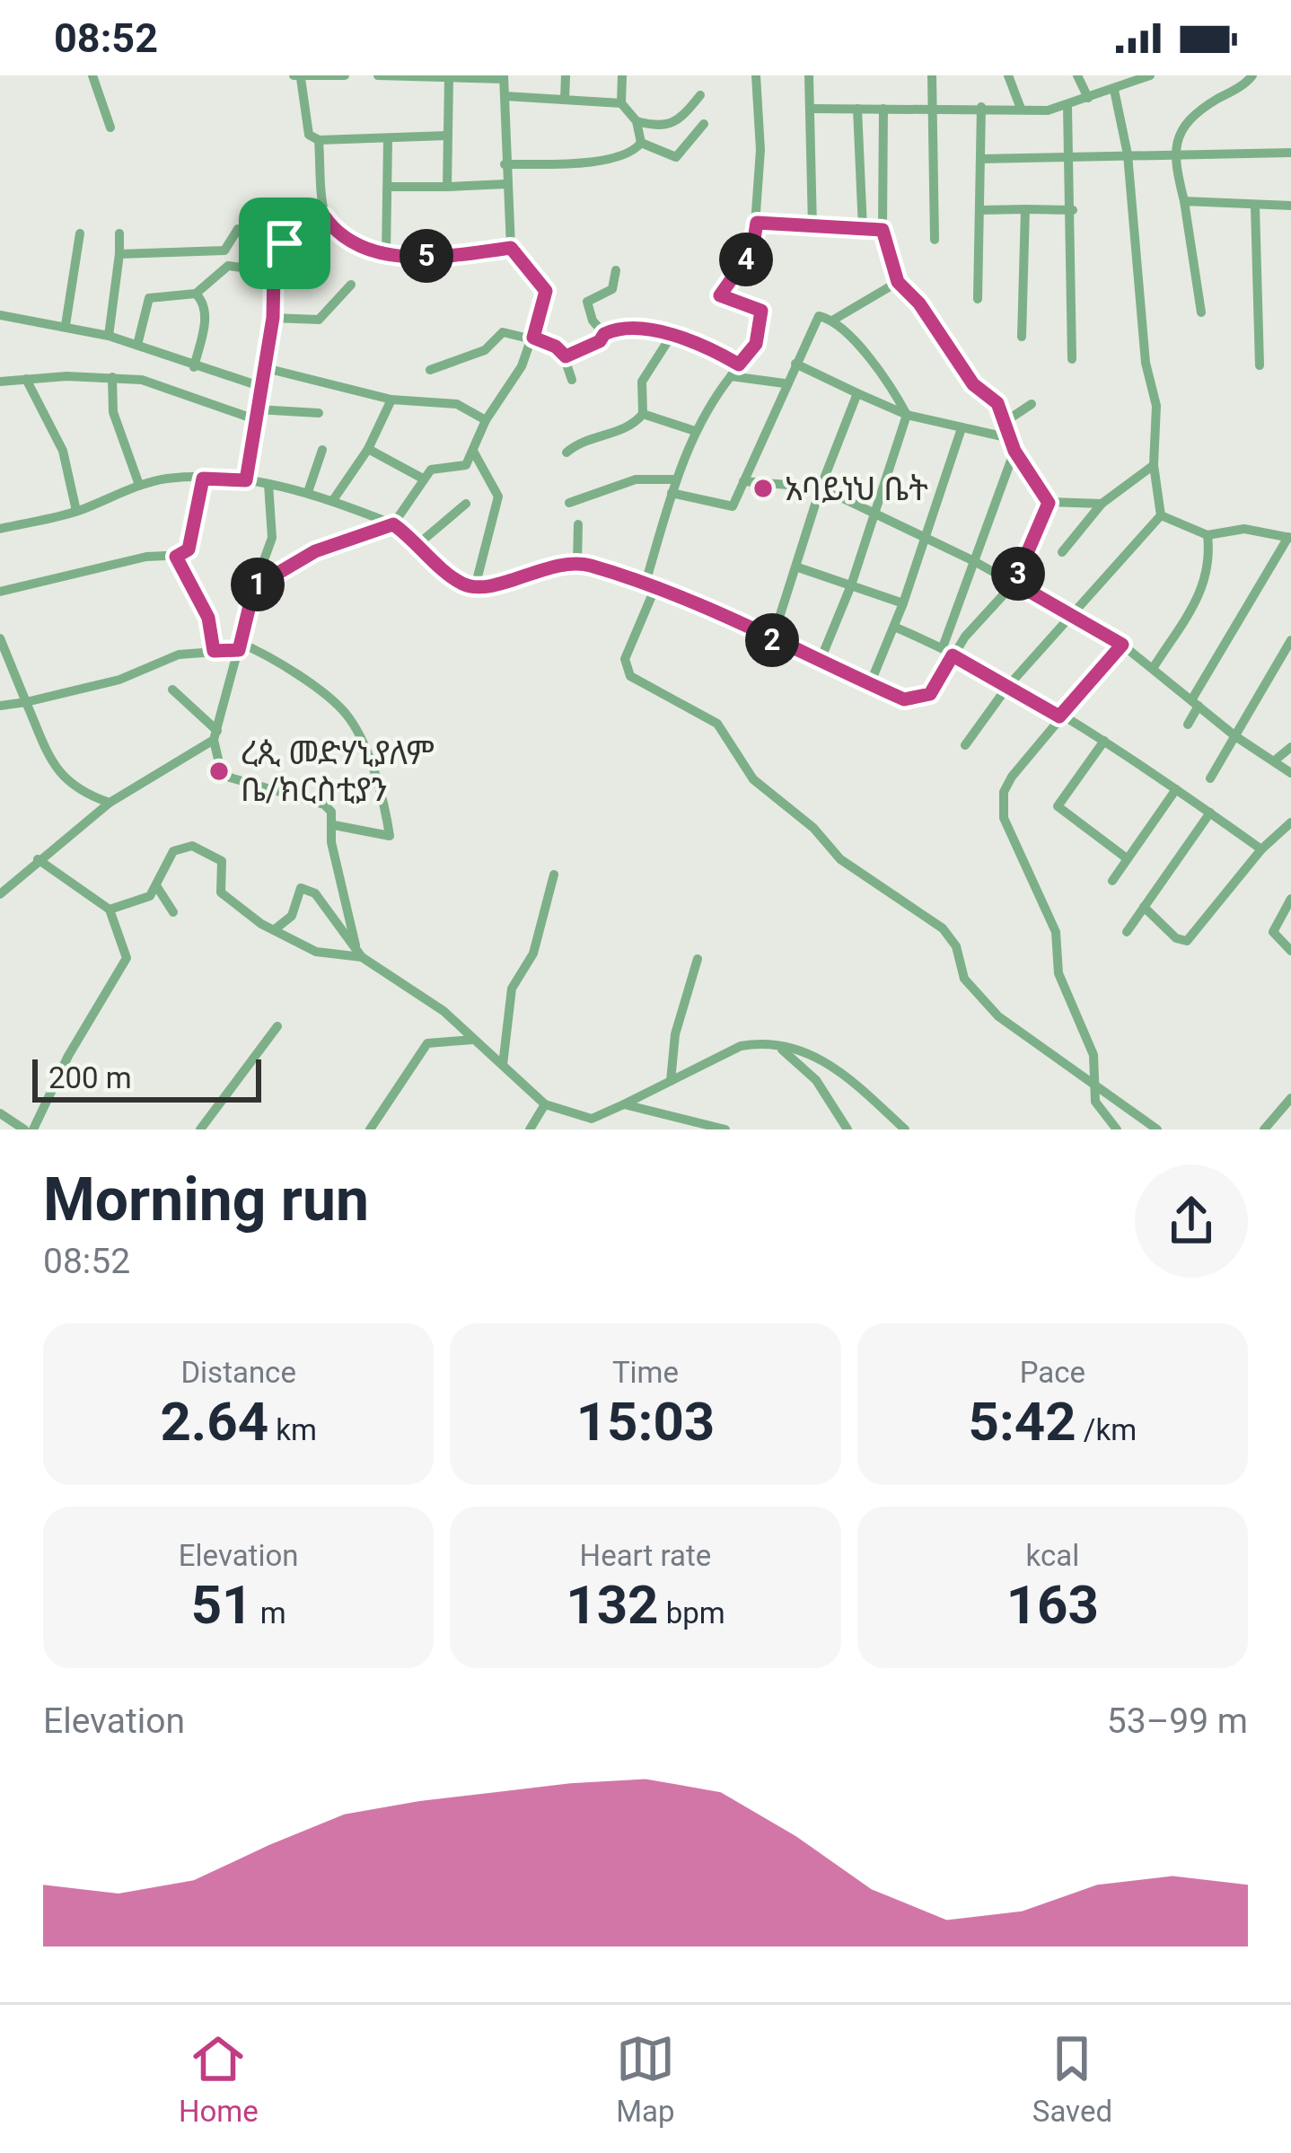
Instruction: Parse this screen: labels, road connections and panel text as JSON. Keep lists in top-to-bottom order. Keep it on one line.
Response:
{"places":["አባይነህ ቤት","ረጲ መድሃኒያለም ቤ/ክርስቲያን"],"scale_bar":"200 m","page":{"status":"08:52","pins":["5","4","3","1","2"],"scale":"200 m","heading":["Morning run","08:52"],"stats":[["Distance","2.64 km"],["Time","15:03"],["Pace","5:42 /km"],["Elevation","51 m"],["Heart rate","132 bpm"],["kcal","163"]],"chart":["Elevation","53–99 m"],"tabs":["Home","Map","Saved"]}}
